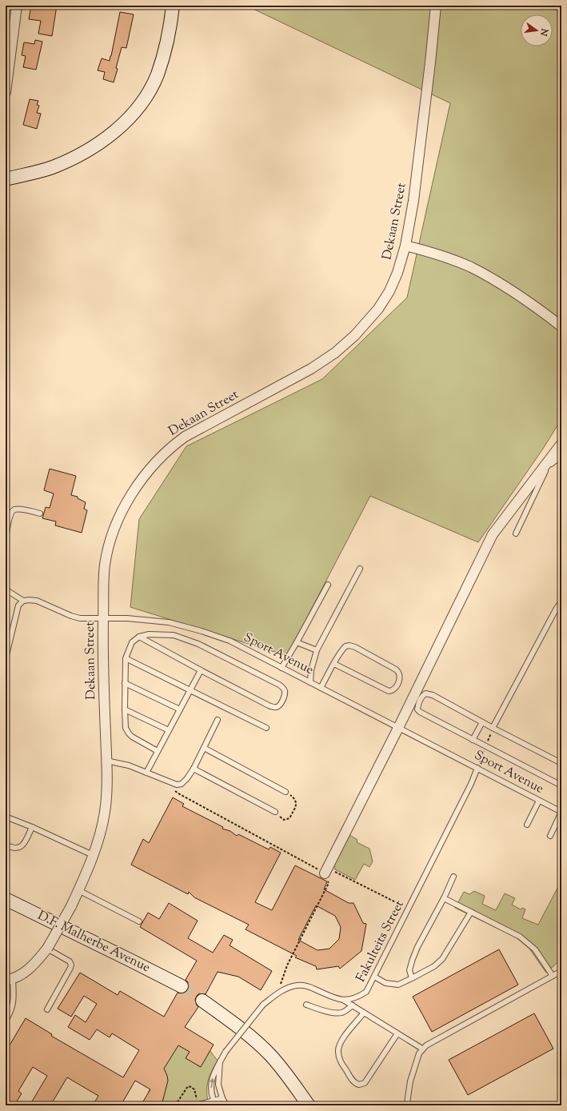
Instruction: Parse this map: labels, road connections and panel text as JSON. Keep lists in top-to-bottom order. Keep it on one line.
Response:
{"streets":{"street":["Dekaan Street","D.F. Malherbe Avenue"],"lane":["Sport Avenue","Fakulteits Street"]},"crossings":[["Dekaan Street","Sport Avenue"],["Sport Avenue","Fakulteits Street"]],"north":"right"}
